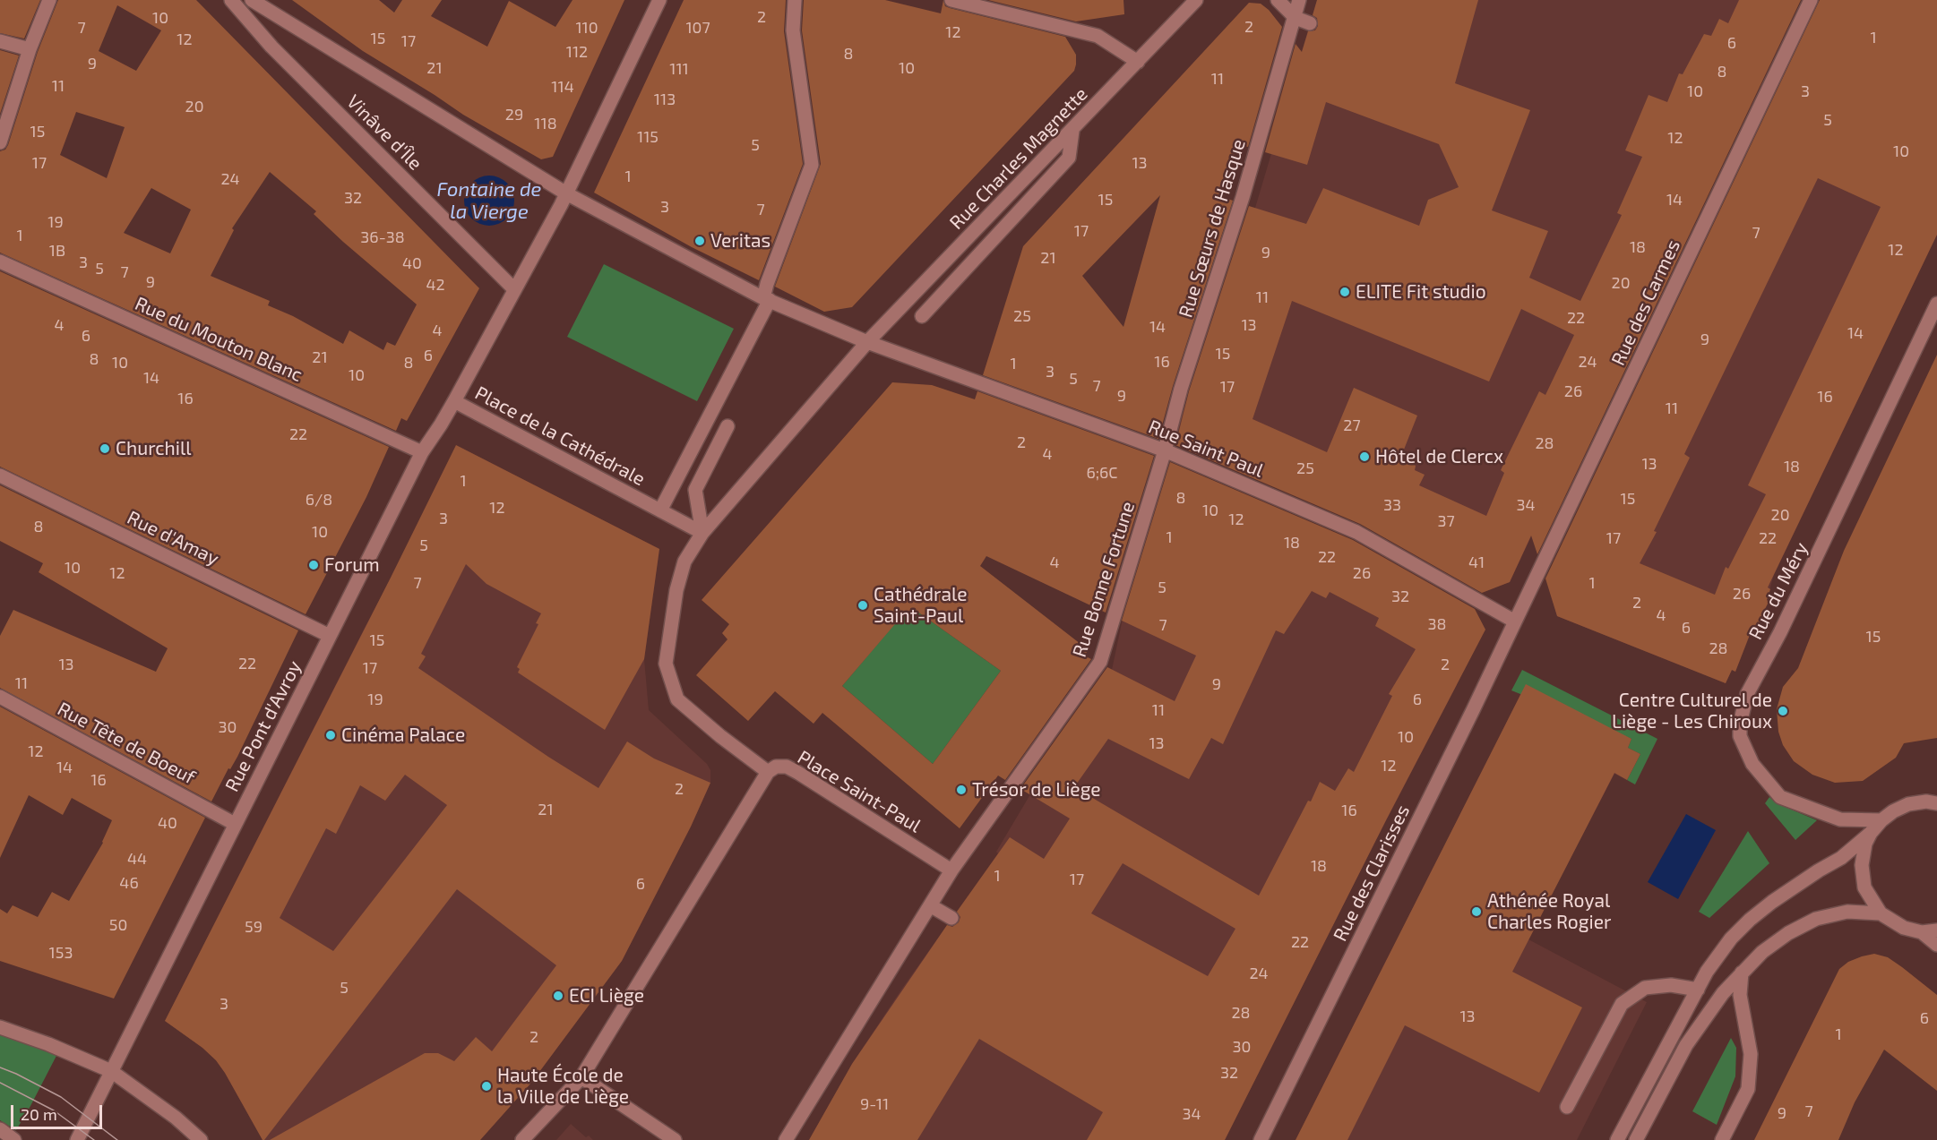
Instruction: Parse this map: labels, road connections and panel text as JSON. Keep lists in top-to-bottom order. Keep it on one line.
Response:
{"streets":{"street":["Vinâve d'Île","Rue Charles Magnette","Rue Sœurs de Hasque","Rue des Carmes","Rue du Mouton Blanc","Place de la Cathédrale","Rue Saint Paul","Rue d'Amay","Rue Bonne Fortune","Rue du Méry","Rue Pont d'Avroy","Rue Tête de Boeuf","Place Saint-Paul","Rue des Clarisses"]},"crossings":[["Vinâve d'Île","Place de la Cathédrale"],["Rue Charles Magnette","Rue Saint Paul"],["Rue Sœurs de Hasque","Rue Saint Paul"],["Rue Sœurs de Hasque","Rue Bonne Fortune"],["Rue des Carmes","Rue Saint Paul"],["Rue des Carmes","Rue des Clarisses"],["Rue du Mouton Blanc","Rue Pont d'Avroy"],["Place de la Cathédrale","Rue Pont d'Avroy"],["Rue Saint Paul","Rue Bonne Fortune"],["Rue Saint Paul","Rue des Clarisses"],["Rue d'Amay","Rue Pont d'Avroy"],["Rue Bonne Fortune","Place Saint-Paul"],["Rue Pont d'Avroy","Rue Tête de Boeuf"]],"water":["Fontaine de la Vierge"],"places":["Veritas","ELITE Fit studio","Churchill","Hôtel de Clercx","Forum","Cathédrale Saint-Paul","Centre Culturel de Liège - Les Chiroux","Cinéma Palace","Trésor de Liège","Athénée Royal Charles Rogier","ECI Liège","Haute École de la Ville de Liège"],"house_numbers":["2","10","2","7","110","107","12","1","15","12","17","6","112","8","9","21","10","111","8","11","11","114","10","3","113","20","29","5","118","15","115","12","5","10","17","13","1","24","32","15","14","3","7","19","17","7","1","36-38","18","12","1B","9","21","3","40","5","7","9","20","42","11","25","22","4","13","14","4","14","6","9","15","6","21","8","16","24","10","8","1","3","10","14","5","7","17","26","9","16","16","11","27","22","2","28","4","13","18","25","6;6C","1","8","15","6/8","33","34","12","10","20","3","12","37","8","10","1","17","22","18","5","22","4","41","10","12","26","7","1","5","26","32","2","4","38","7","6","15","15","28","22","13","2","17","11","9","19","6","11","30","10","13","12","12","14","16","2","21","16","40","44","18","1","17","46","6","50","59","22","153","24","5","3","28","13","6","1","2","30","32","9-11","7","9","34"],"scale_bar":"20 m"}
